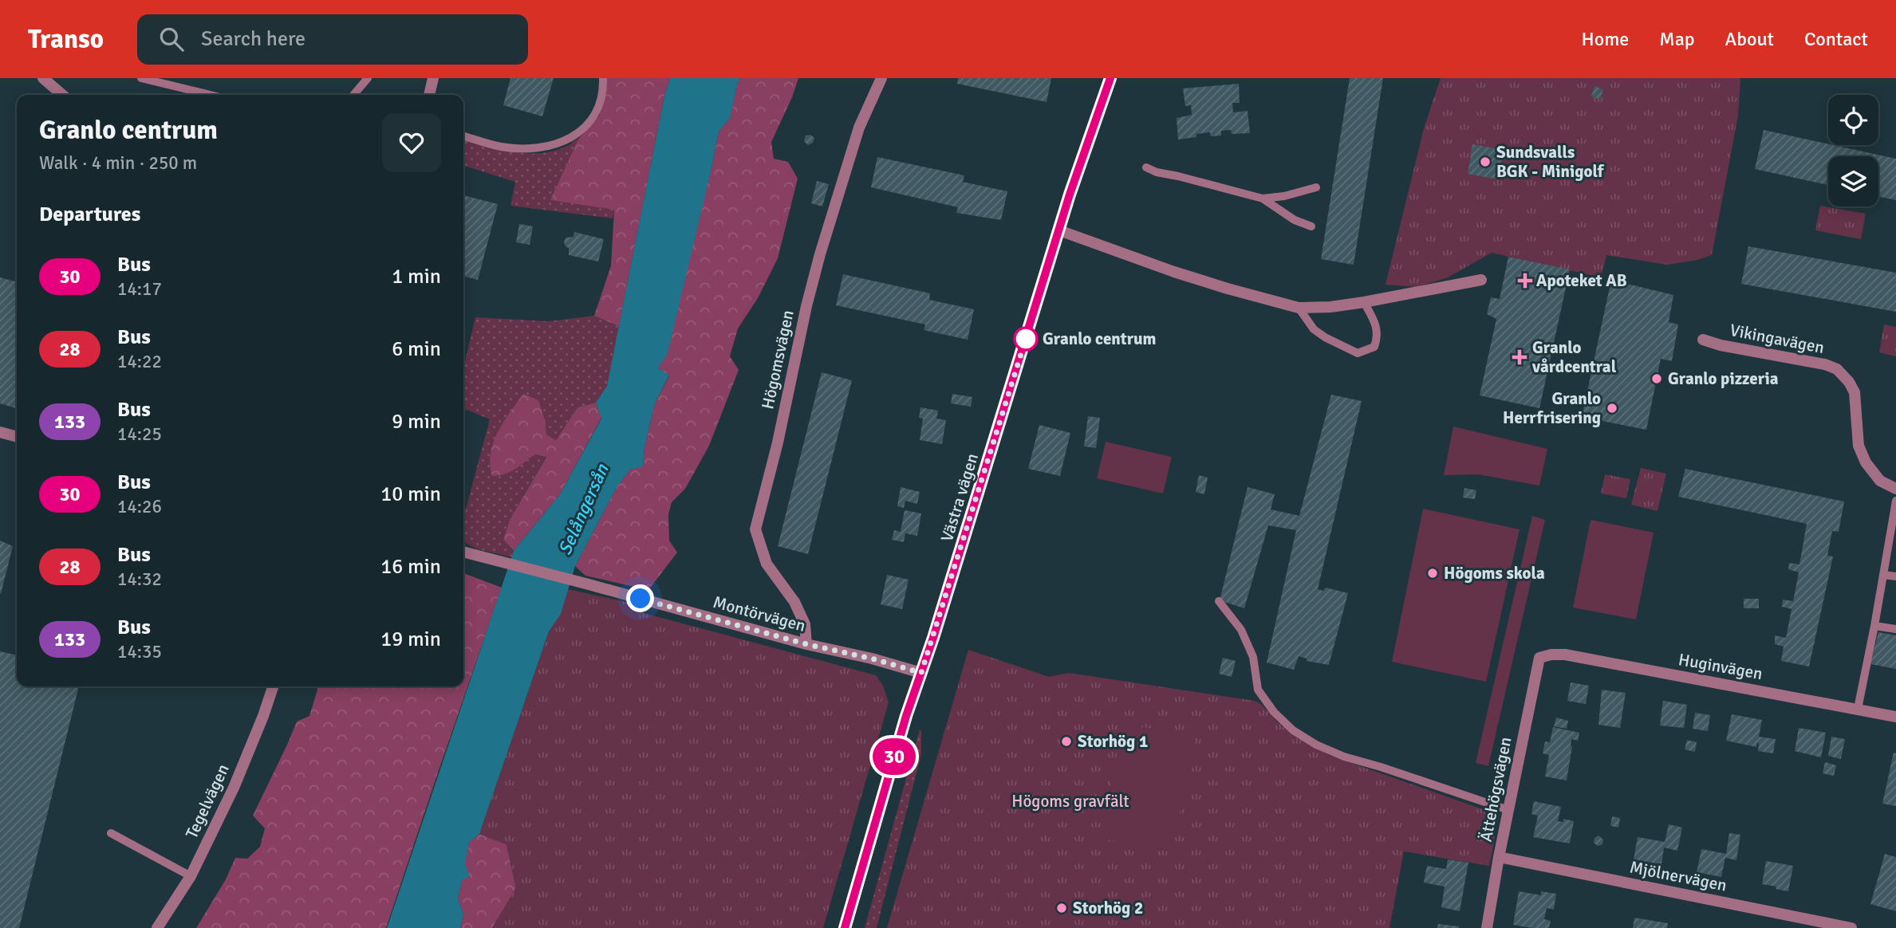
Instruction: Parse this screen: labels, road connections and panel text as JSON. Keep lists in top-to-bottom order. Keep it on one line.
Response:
{"streets":{"street":["Vikingavägen","Högomsvägen","Västra vägen","Montörvägen","Huginvägen","Ättehögsvägen","Tegelvägen","Mjölnervägen"]},"crossings":[["Högomsvägen","Montörvägen"],["Västra vägen","Montörvägen"],["Huginvägen","Ättehögsvägen"],["Ättehögsvägen","Mjölnervägen"]],"water":["Selångersån"],"parks":["Högoms gravfält"],"places":{"other":["Sundsvalls BGK - Minigolf","Granlo centrum","Granlo pizzeria","Granlo Herrfrisering","Högoms skola","Storhög 1","Storhög 2"],"health":["Apoteket AB","Granlo vårdcentral"]},"lines":["bus line 30"],"page":{"header":"Transo","search":"Search here","nav":["Home","Map","About","Contact"],"on_map":"30","heading":[["Granlo centrum","Walk · 4 min · 250 m"],"Departures"],"list":[{"mark":"30","name":"Bus","note":"14:17","value":"1 min"},{"mark":"28","name":"Bus","note":"14:22","value":"6 min"},{"mark":"133","name":"Bus","note":"14:25","value":"9 min"},{"mark":"30","name":"Bus","note":"14:26","value":"10 min"},{"mark":"28","name":"Bus","note":"14:32","value":"16 min"},{"mark":"133","name":"Bus","note":"14:35","value":"19 min"}]}}
